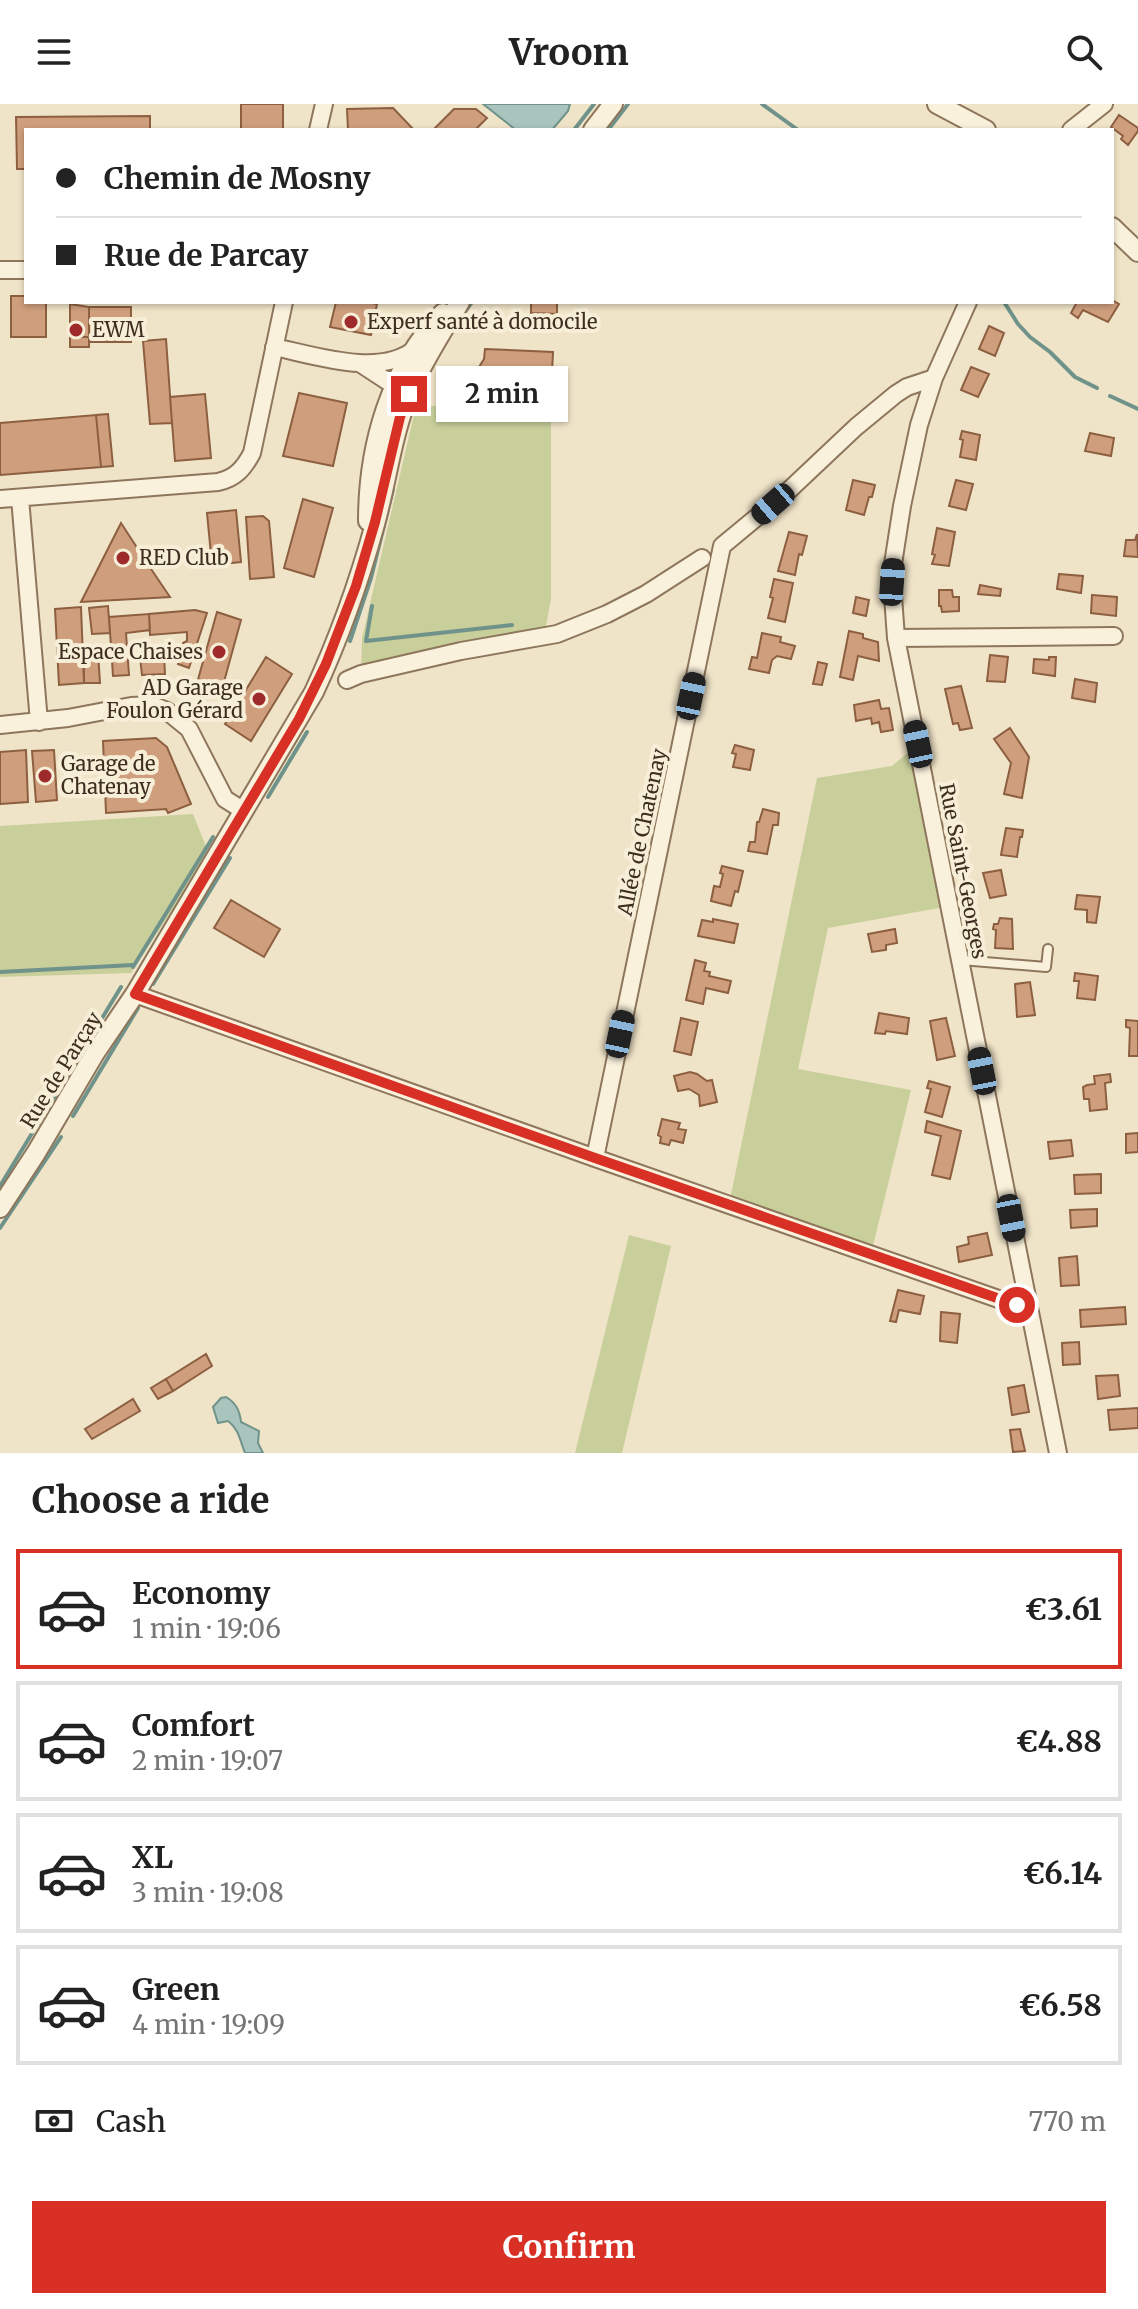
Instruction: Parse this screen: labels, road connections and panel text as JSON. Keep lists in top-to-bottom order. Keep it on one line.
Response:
{"streets":{"street":["Allée de Chatenay","Rue Saint-Georges","Rue de Parçay"]},"places":["Experf santé à domocile","EWM","RED Club","Espace Chaises","AD Garage Foulon Gérard","Garage de Chatenay"],"page":{"header":"Vroom","banner":["Chemin de Mosny","Rue de Parcay"],"bubble":"2 min","heading":"Choose a ride","list":[{"name":"Economy","note":"1 min · 19:06","value":"€3.61"},{"name":"Comfort","note":"2 min · 19:07","value":"€4.88"},{"name":"XL","note":"3 min · 19:08","value":"€6.14"},{"name":"Green","note":"4 min · 19:09","value":"€6.58"}],"pay":["Cash","770 m"],"buttons":"Confirm"}}
